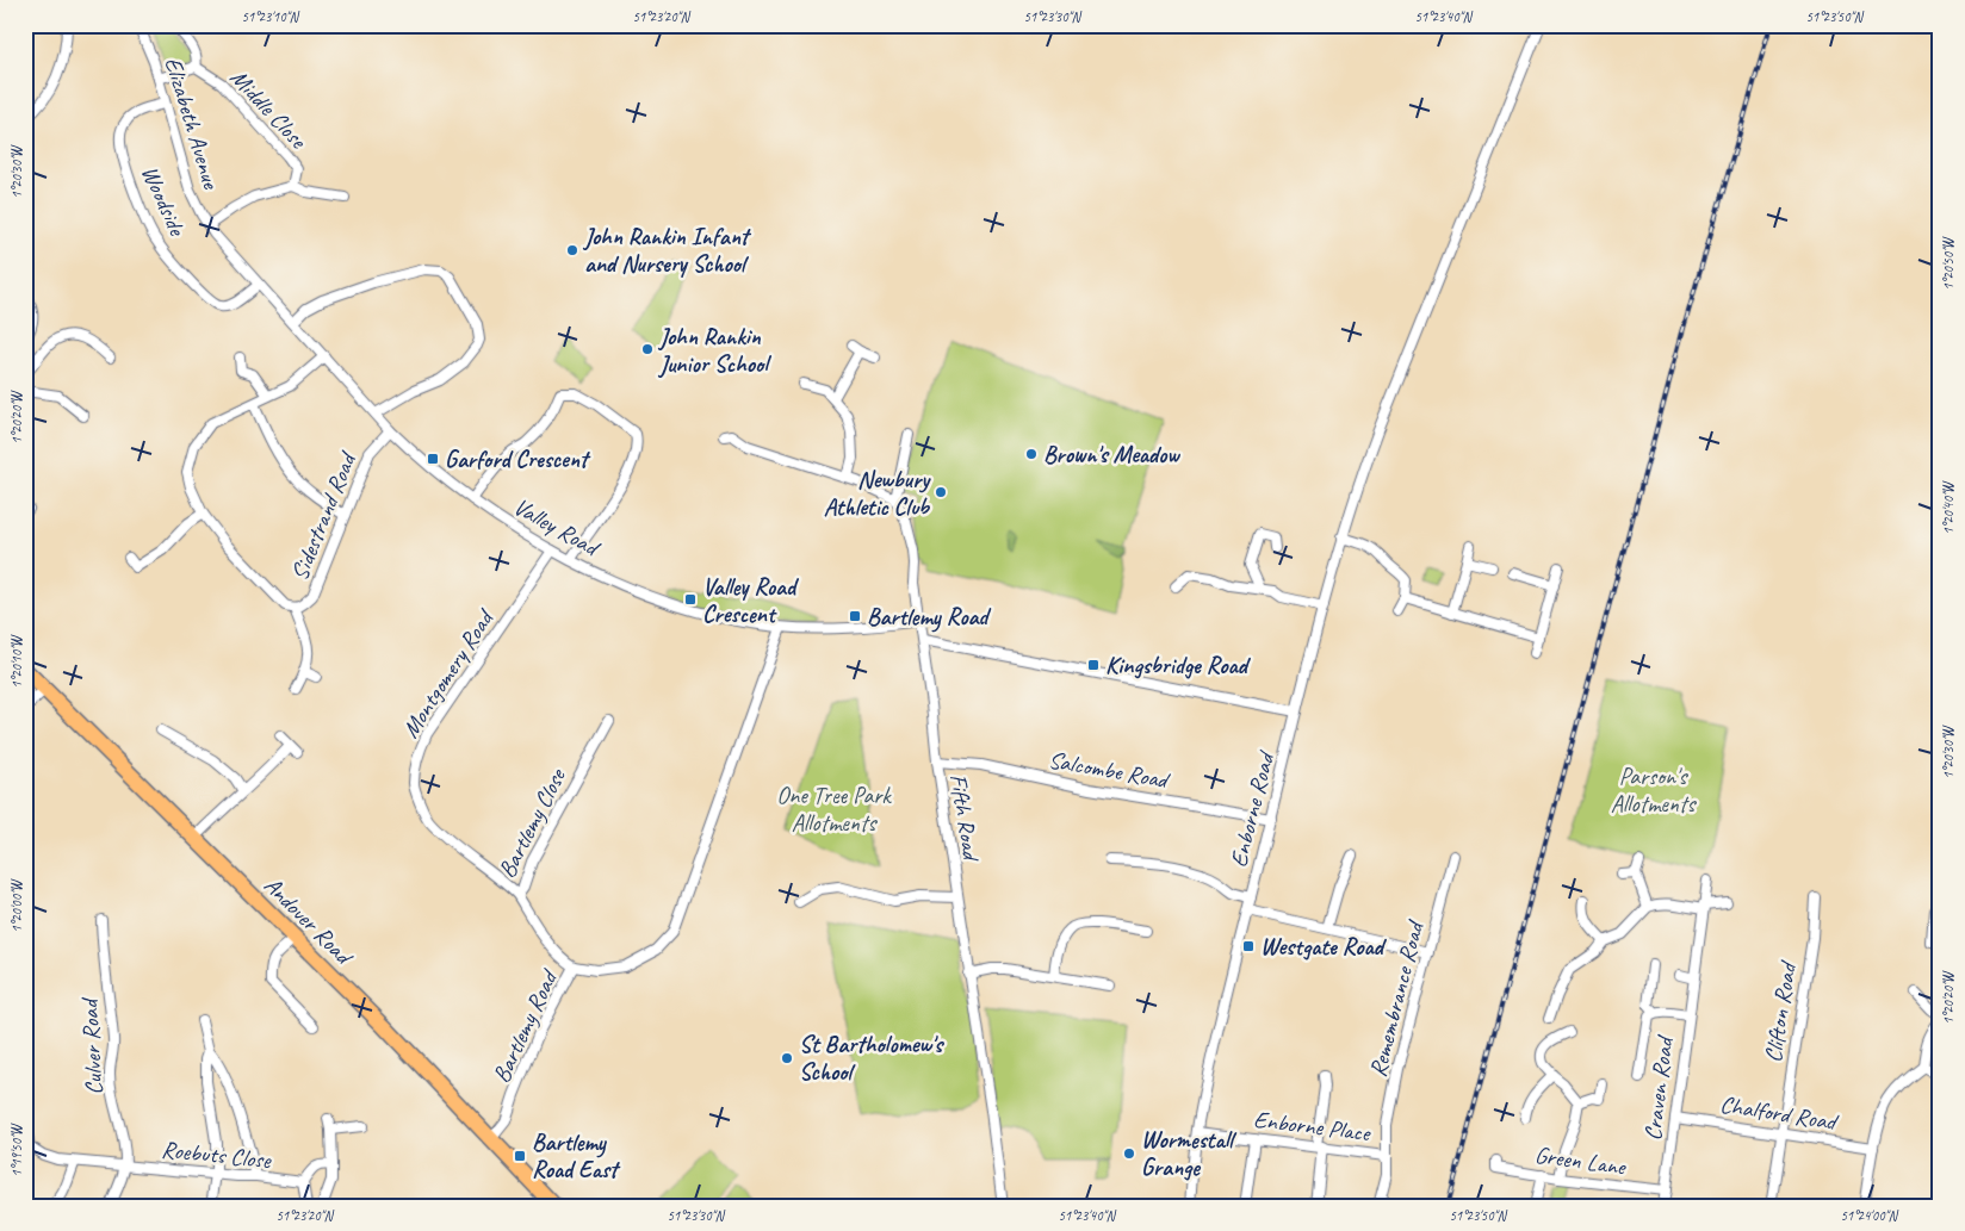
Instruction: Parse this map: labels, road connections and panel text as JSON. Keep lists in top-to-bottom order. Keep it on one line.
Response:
{"streets":{"main road":["Andover Road"],"street":["Middle Close","Elizabeth Avenue","Woodside","Sidestrand Road","Valley Road","Montgomery Road","Salcombe Road","Enborne Road","Fifth Road","Bartlemy Close","Remembrance Road","Clifton Road","Bartlemy Road","Culver Road","Craven Road","Chalford Road","Enborne Place","Roebuts Close","Green Lane"]},"crossings":[["Middle Close","Elizabeth Avenue"],["Elizabeth Avenue","Woodside"],["Elizabeth Avenue","Valley Road"],["Woodside","Valley Road"],["Sidestrand Road","Valley Road"],["Valley Road","Montgomery Road"],["Valley Road","Fifth Road"],["Valley Road","Bartlemy Road"],["Montgomery Road","Bartlemy Close"],["Salcombe Road","Enborne Road"],["Salcombe Road","Fifth Road"],["Enborne Road","Enborne Place"],["Bartlemy Close","Bartlemy Road"],["Andover Road","Bartlemy Road"],["Remembrance Road","Enborne Place"],["Clifton Road","Chalford Road"],["Culver Road","Roebuts Close"],["Craven Road","Chalford Road"],["Craven Road","Green Lane"]],"parks":["Parson's Allotments","One Tree Park Allotments"],"places":{"other":["John Rankin Infant and Nursery School","John Rankin Junior School","Brown's Meadow","Newbury Athletic Club","St Bartholomew's School","Wormestall Grange"],"transit":["Garford Crescent","Valley Road Crescent","Bartlemy Road","Kingsbridge Road","Westgate Road","Bartlemy Road East"]},"coordinates":["51°23'10\"N","51°23'20\"N","51°23'30\"N","51°23'40\"N","51°23'50\"N","1°20'30\"W","1°20'50\"W","1°20'20\"W","1°20'40\"W","1°20'10\"W","1°20'00\"W","1°19'50\"W","51°24'00\"N"]}
